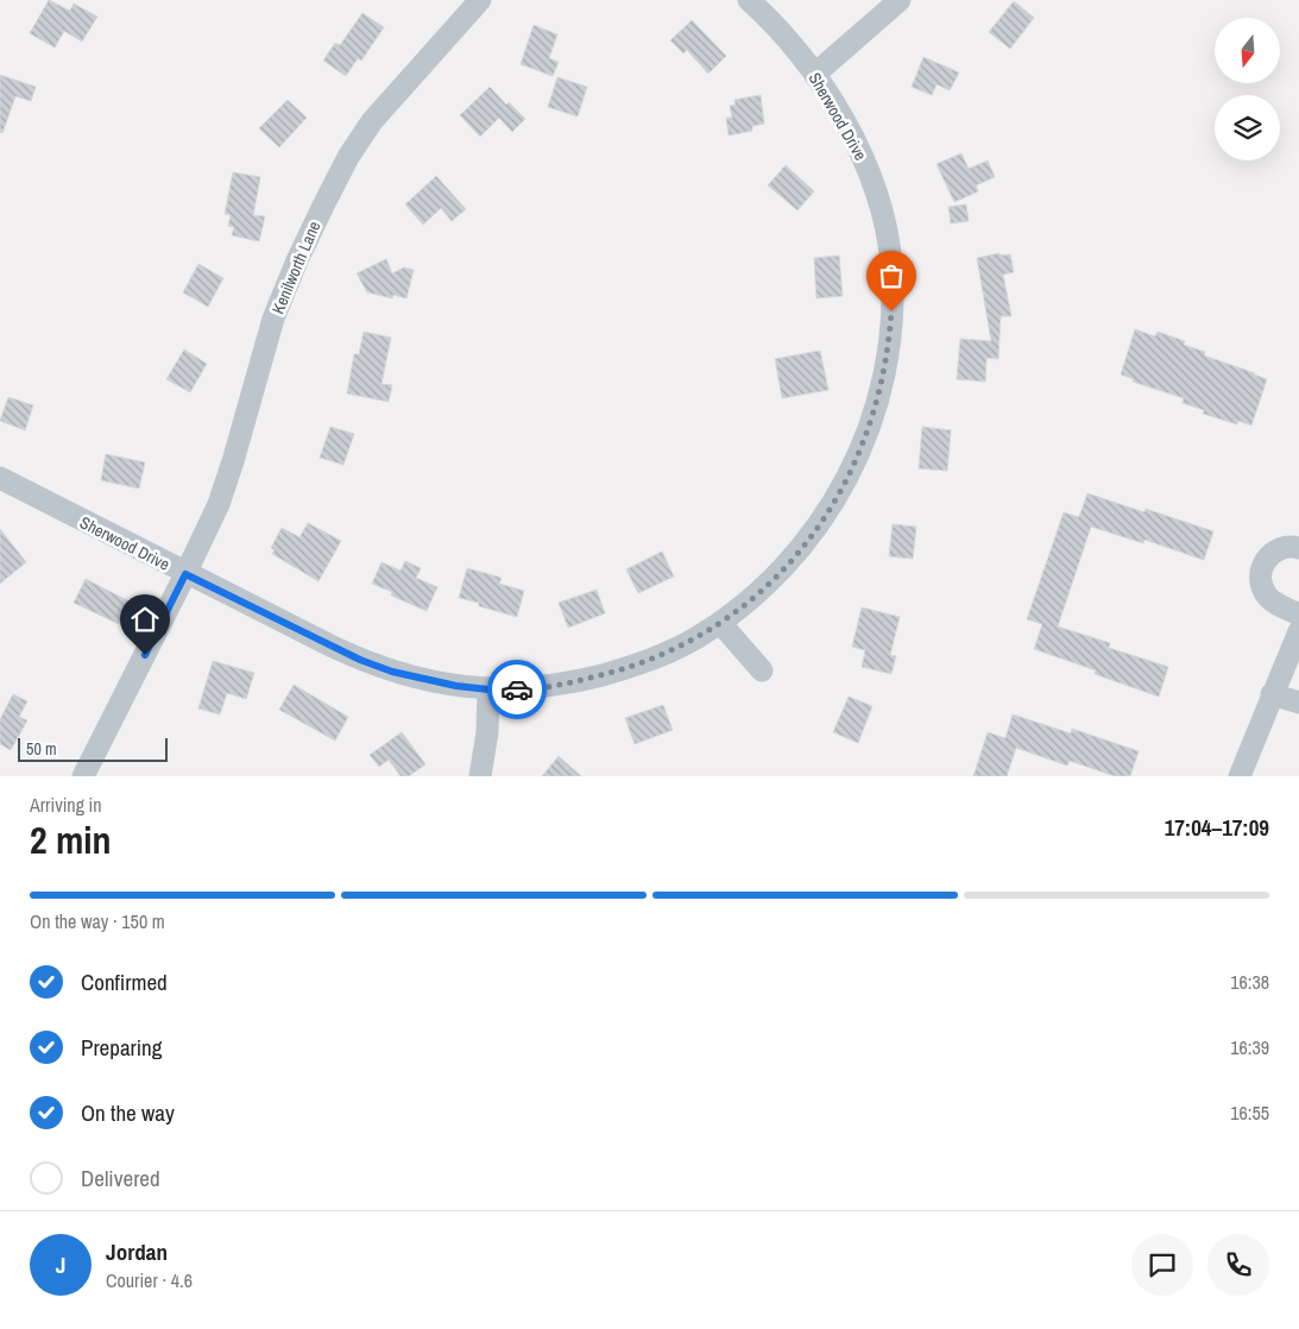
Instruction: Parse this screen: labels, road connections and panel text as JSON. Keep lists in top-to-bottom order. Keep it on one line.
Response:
{"streets":{"street":["Sherwood Drive","Kenilworth Lane"]},"crossings":[["Sherwood Drive","Kenilworth Lane"]],"scale_bar":"50 m","north":"bottom","page":{"scale":"50 m","heading":["2 min","Arriving in","17:04–17:09"],"panel":["Jordan","Courier · 4.6"],"bar":"On the way · 150 m","list":[["Confirmed","16:38"],["Preparing","16:39"],["On the way","16:55"],"Delivered"],"round":"J"}}
